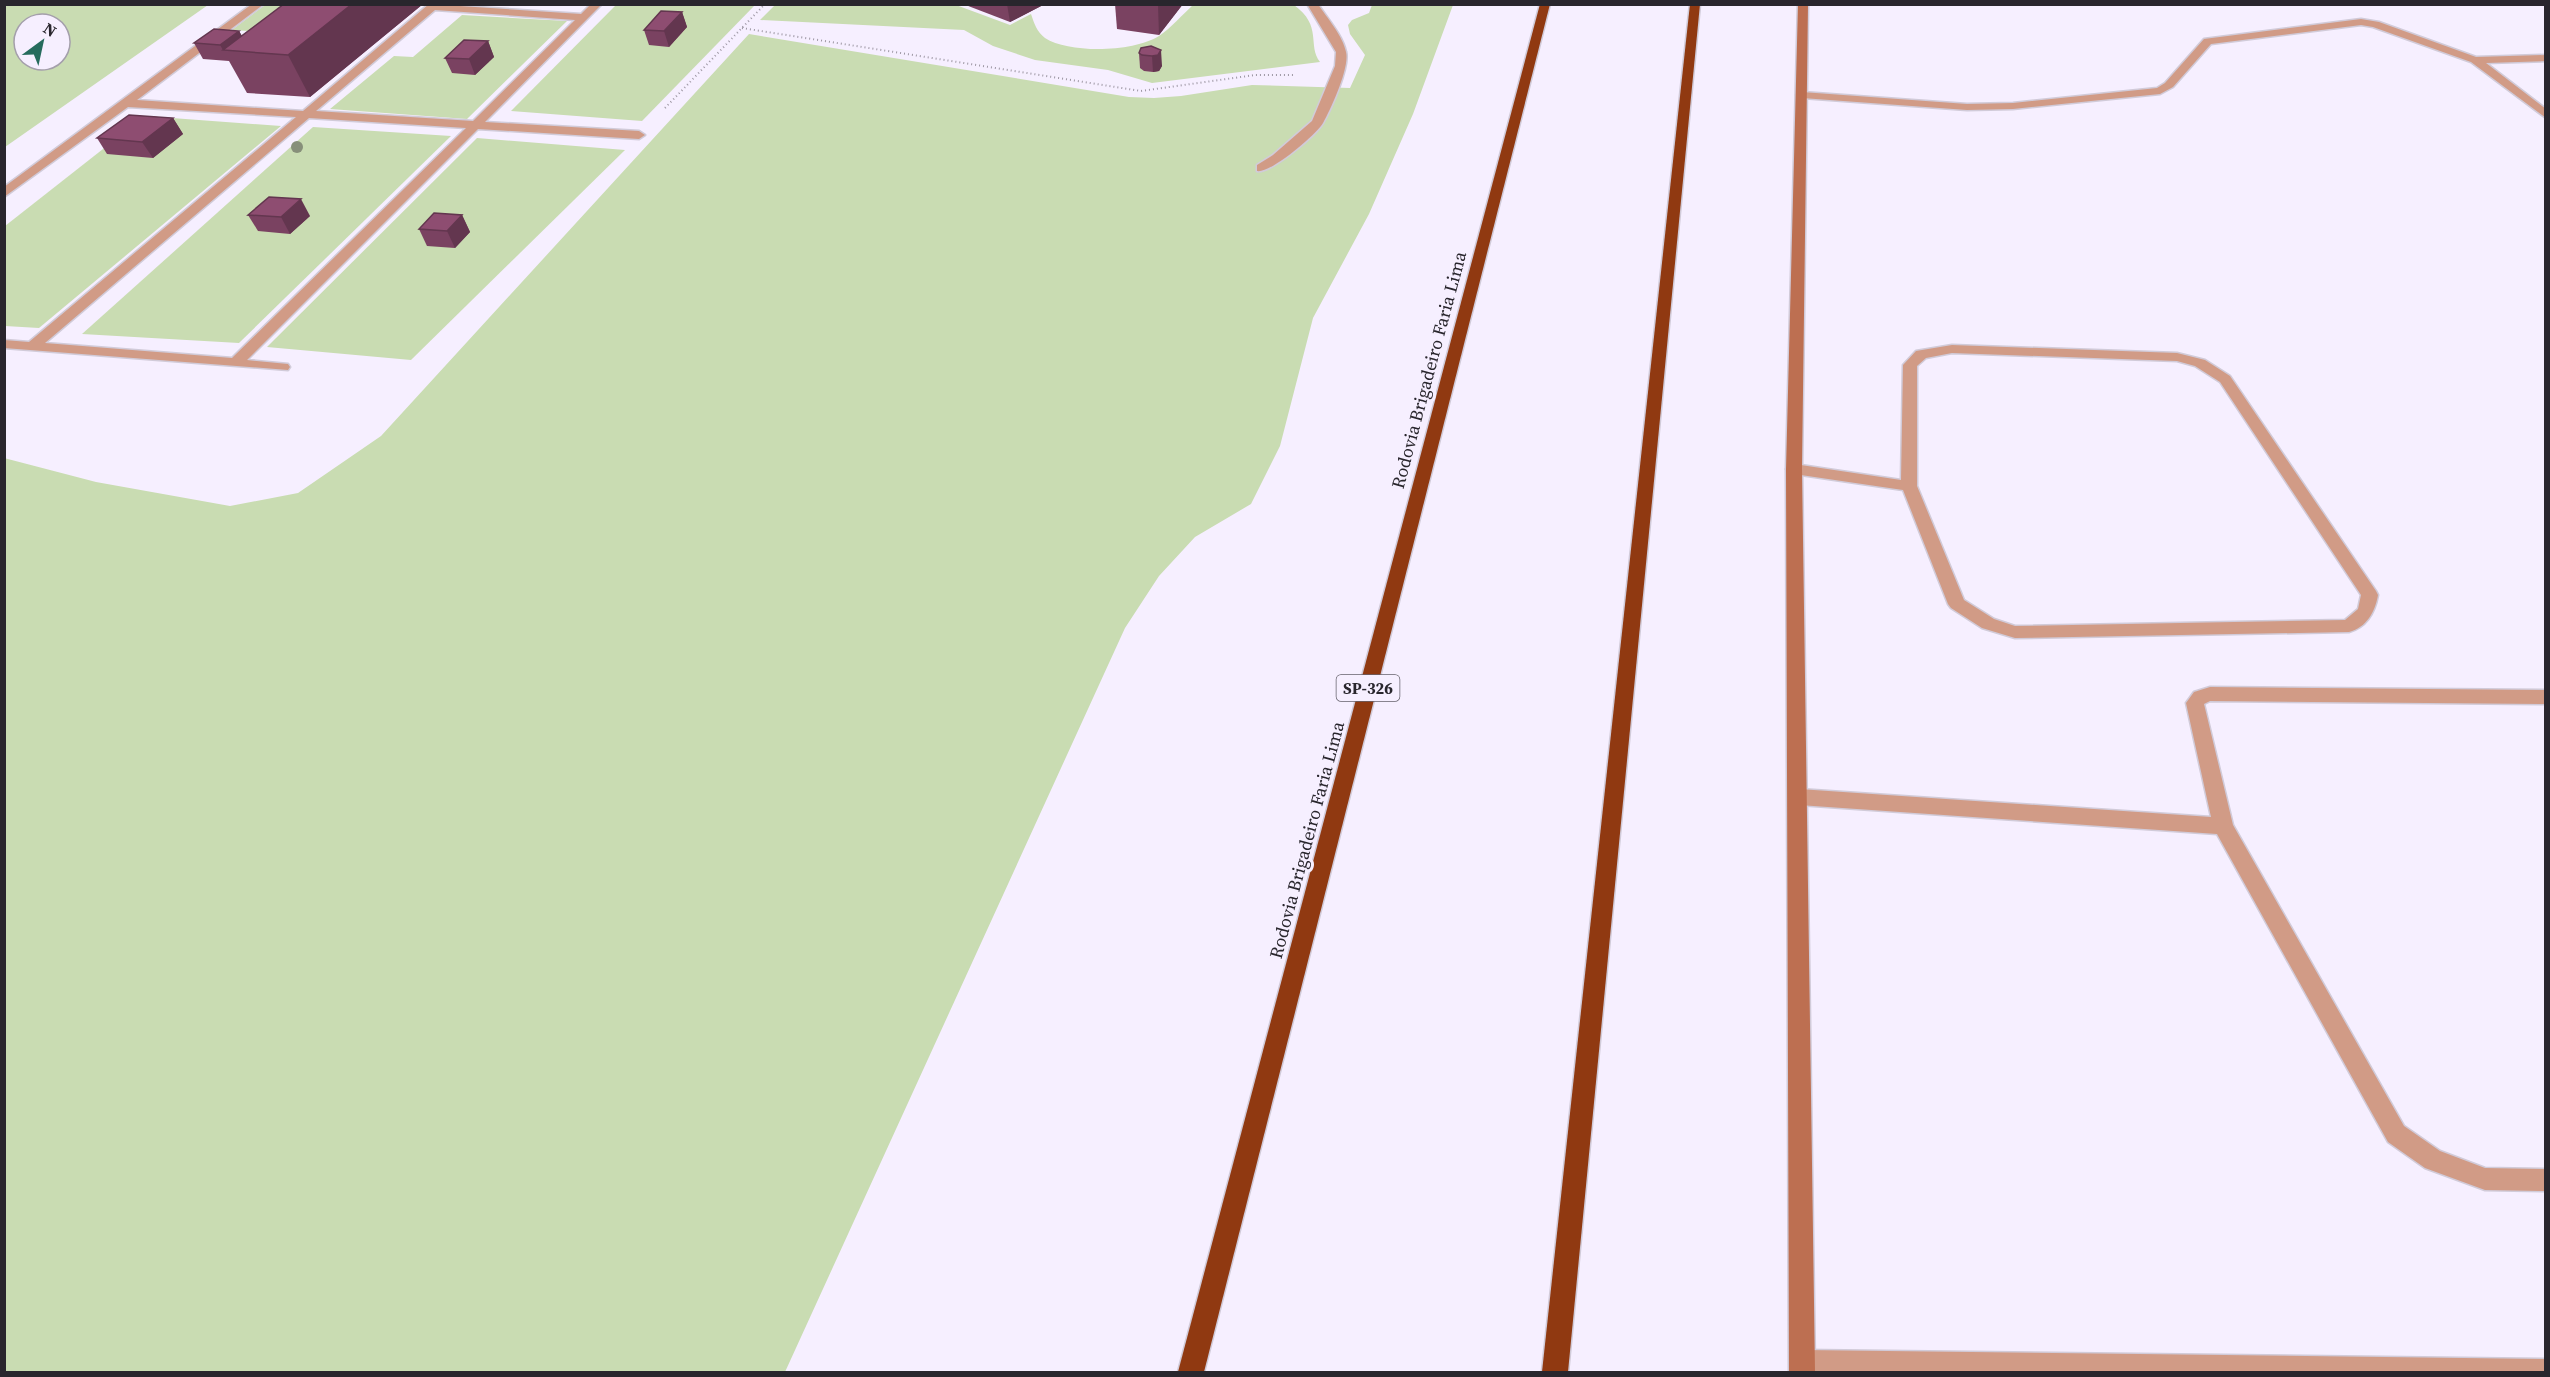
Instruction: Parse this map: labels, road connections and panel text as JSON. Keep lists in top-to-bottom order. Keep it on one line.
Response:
{"streets":{"highway":["Rodovia Brigadeiro Faria Lima","SP-326"]},"north":"top right"}
